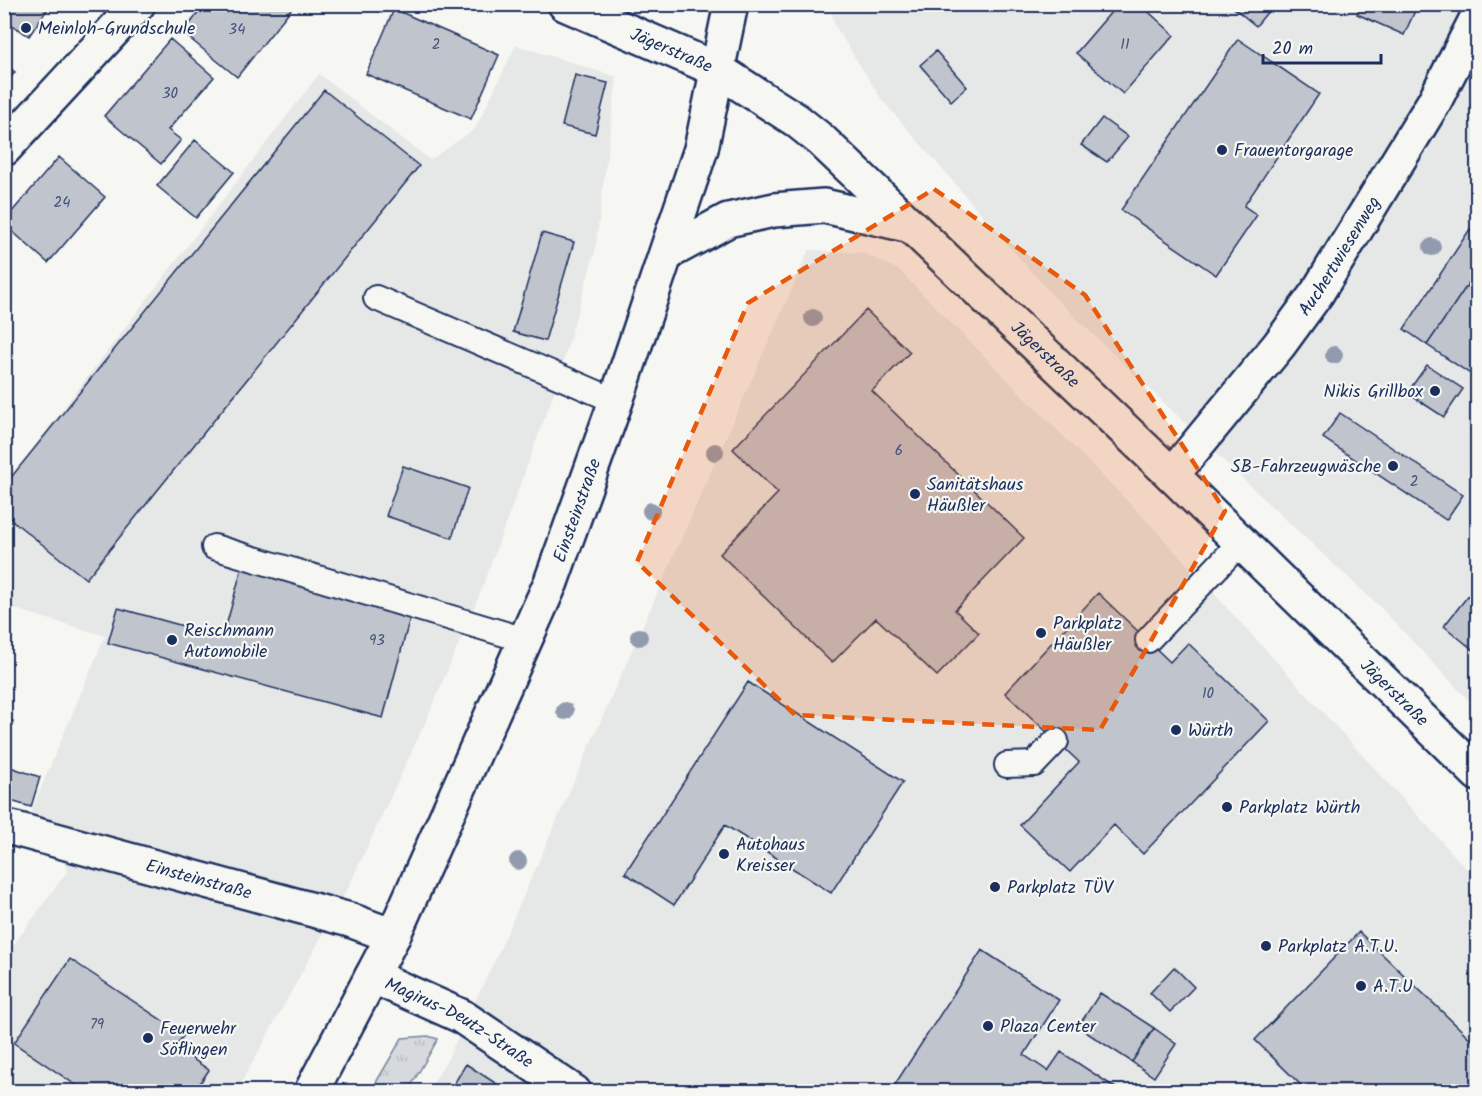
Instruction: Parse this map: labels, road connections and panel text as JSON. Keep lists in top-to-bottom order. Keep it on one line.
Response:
{"streets":{"street":["Jägerstraße","Auchertwiesenweg","Einsteinstraße","Magirus-Deutz-Straße"]},"crossings":[["Jägerstraße","Auchertwiesenweg"],["Jägerstraße","Einsteinstraße"],["Einsteinstraße","Magirus-Deutz-Straße"]],"places":["Meinloh-Grundschule","Frauentorgarage","Nikis Grillbox","SB-Fahrzeugwäsche","Sanitätshaus Häußler","Parkplatz Häußler","Reischmann Automobile","Würth","Parkplatz Würth","Autohaus Kreisser","Parkplatz TÜV","Parkplatz A.T.U.","A.T.U","Plaza Center","Feuerwehr Söflingen"],"house_numbers":["34","2","11","30","24","6","2","93","10","79"],"scale_bar":"20 m"}
